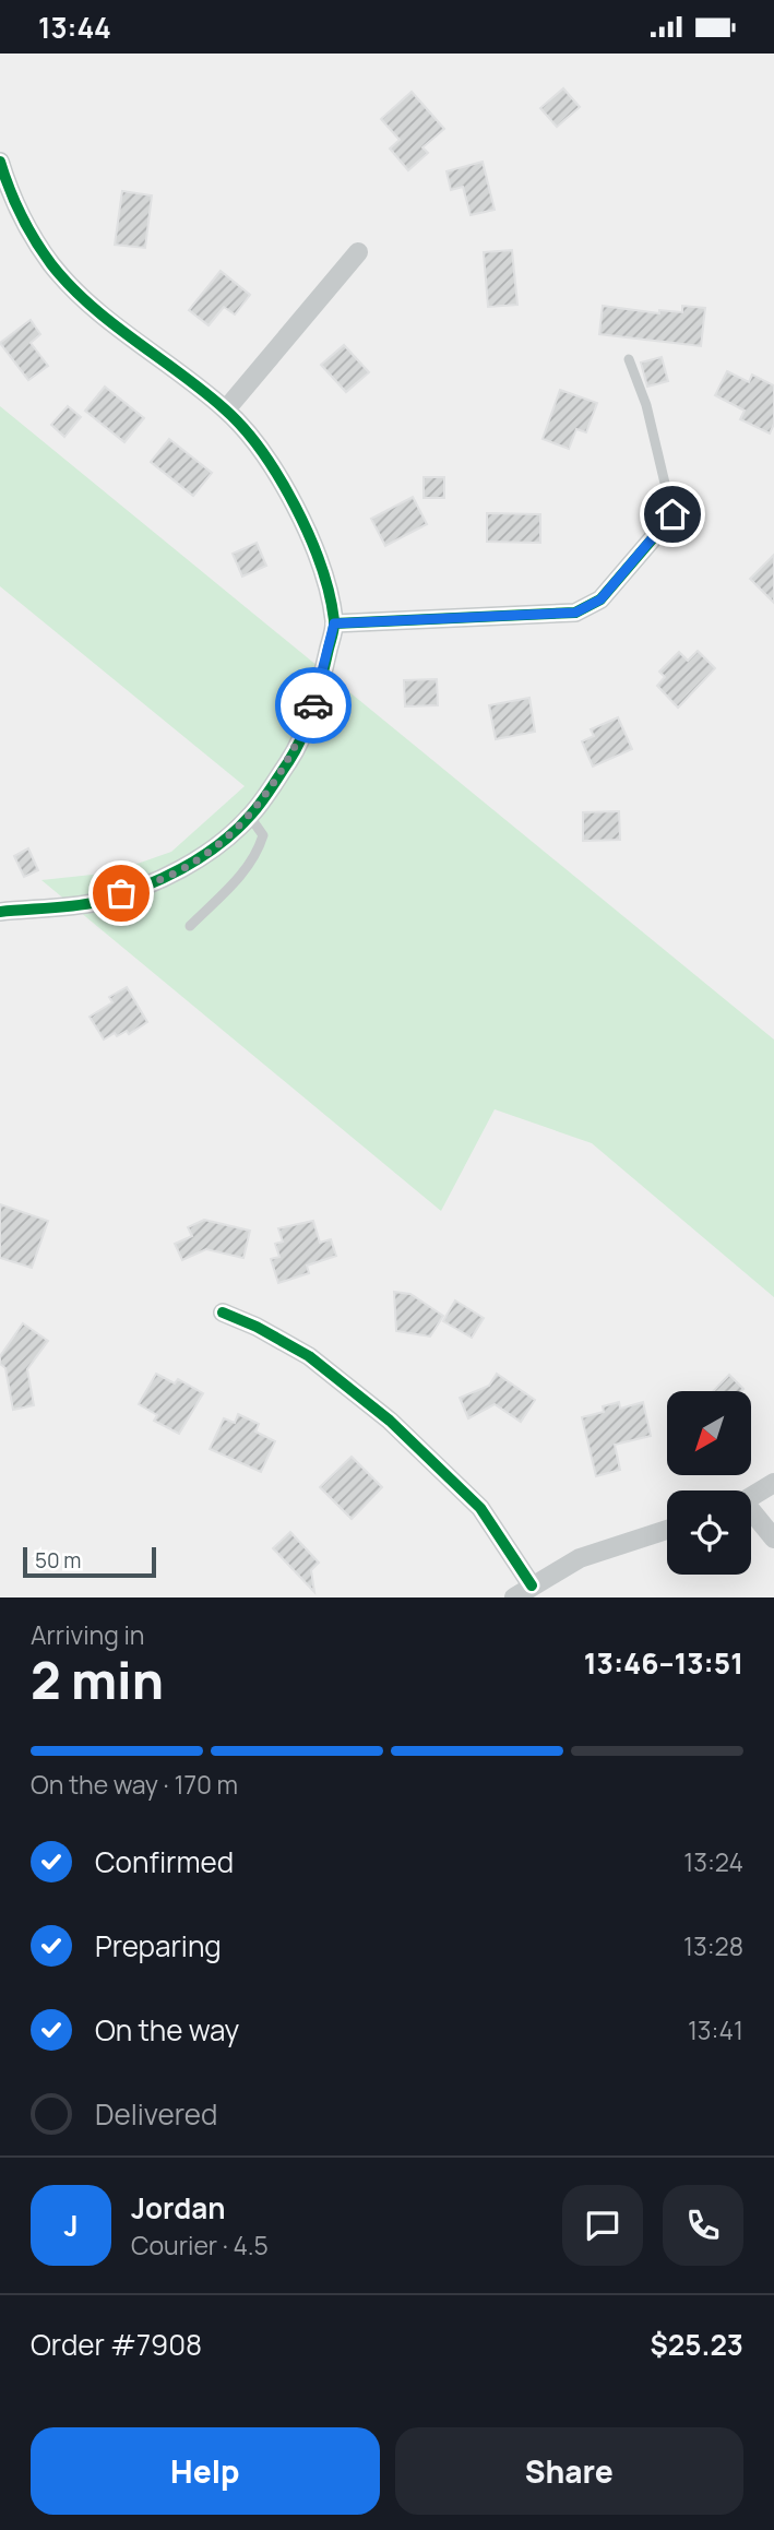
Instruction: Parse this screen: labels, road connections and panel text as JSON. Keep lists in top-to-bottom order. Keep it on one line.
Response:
{"scale_bar":"50 m","north":"bottom left","page":{"status":"13:44","scale":"50 m","heading":["2 min","Arriving in","13:46–13:51"],"panel":["Jordan","Courier · 4.5","Order #7908","$25.23"],"bar":"On the way · 170 m","list":[["Confirmed","13:24"],["Preparing","13:28"],["On the way","13:41"],"Delivered"],"round":"J","buttons":["Help","Share"]}}
